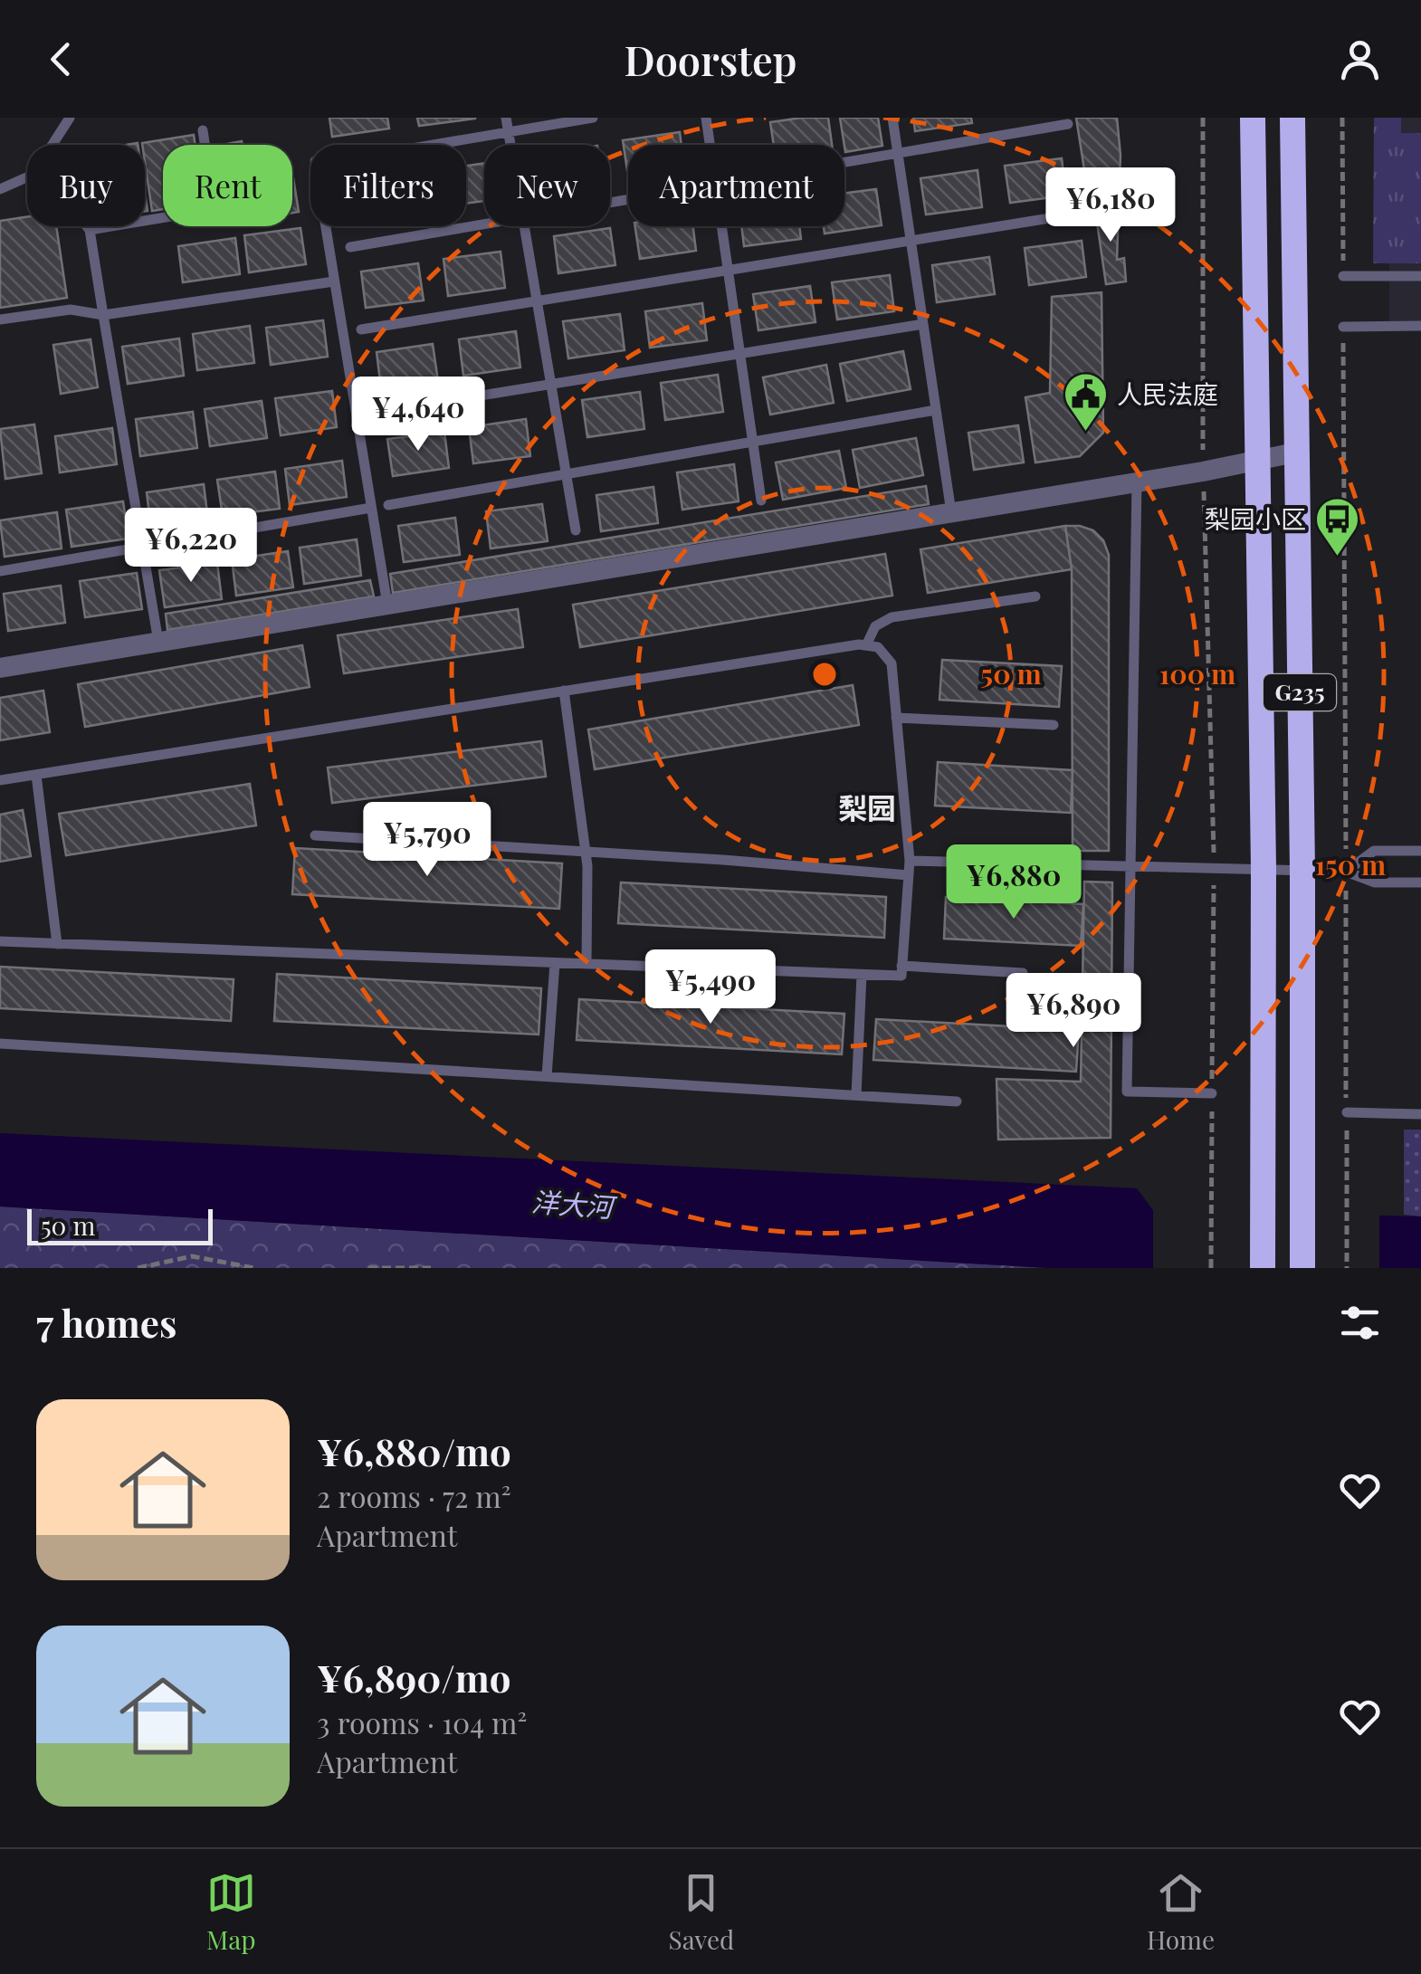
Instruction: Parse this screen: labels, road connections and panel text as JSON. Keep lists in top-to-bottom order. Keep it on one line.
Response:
{"streets":{"highway":["G235"]},"districts":["梨园"],"water":["洋大河"],"places":{"public building":["人民法庭"],"bus stop":["梨园小区"]},"scale_bar":"50 m","page":{"header":"Doorstep","chip":["Buy","Rent","Filters","New","Apartment"],"price":["¥6,180","¥4,640","¥6,220","¥5,790","¥6,880","¥5,490","¥6,890"],"scale":"50 m","heading":"7 homes","list":[{"name":"¥6,880/mo","note":"2 rooms · 72 m² · Apartment"},{"name":"¥6,890/mo","note":"3 rooms · 104 m² · Apartment"}],"tabs":["Map","Saved","Home"]},"rings":["50 m","100 m","150 m"]}
